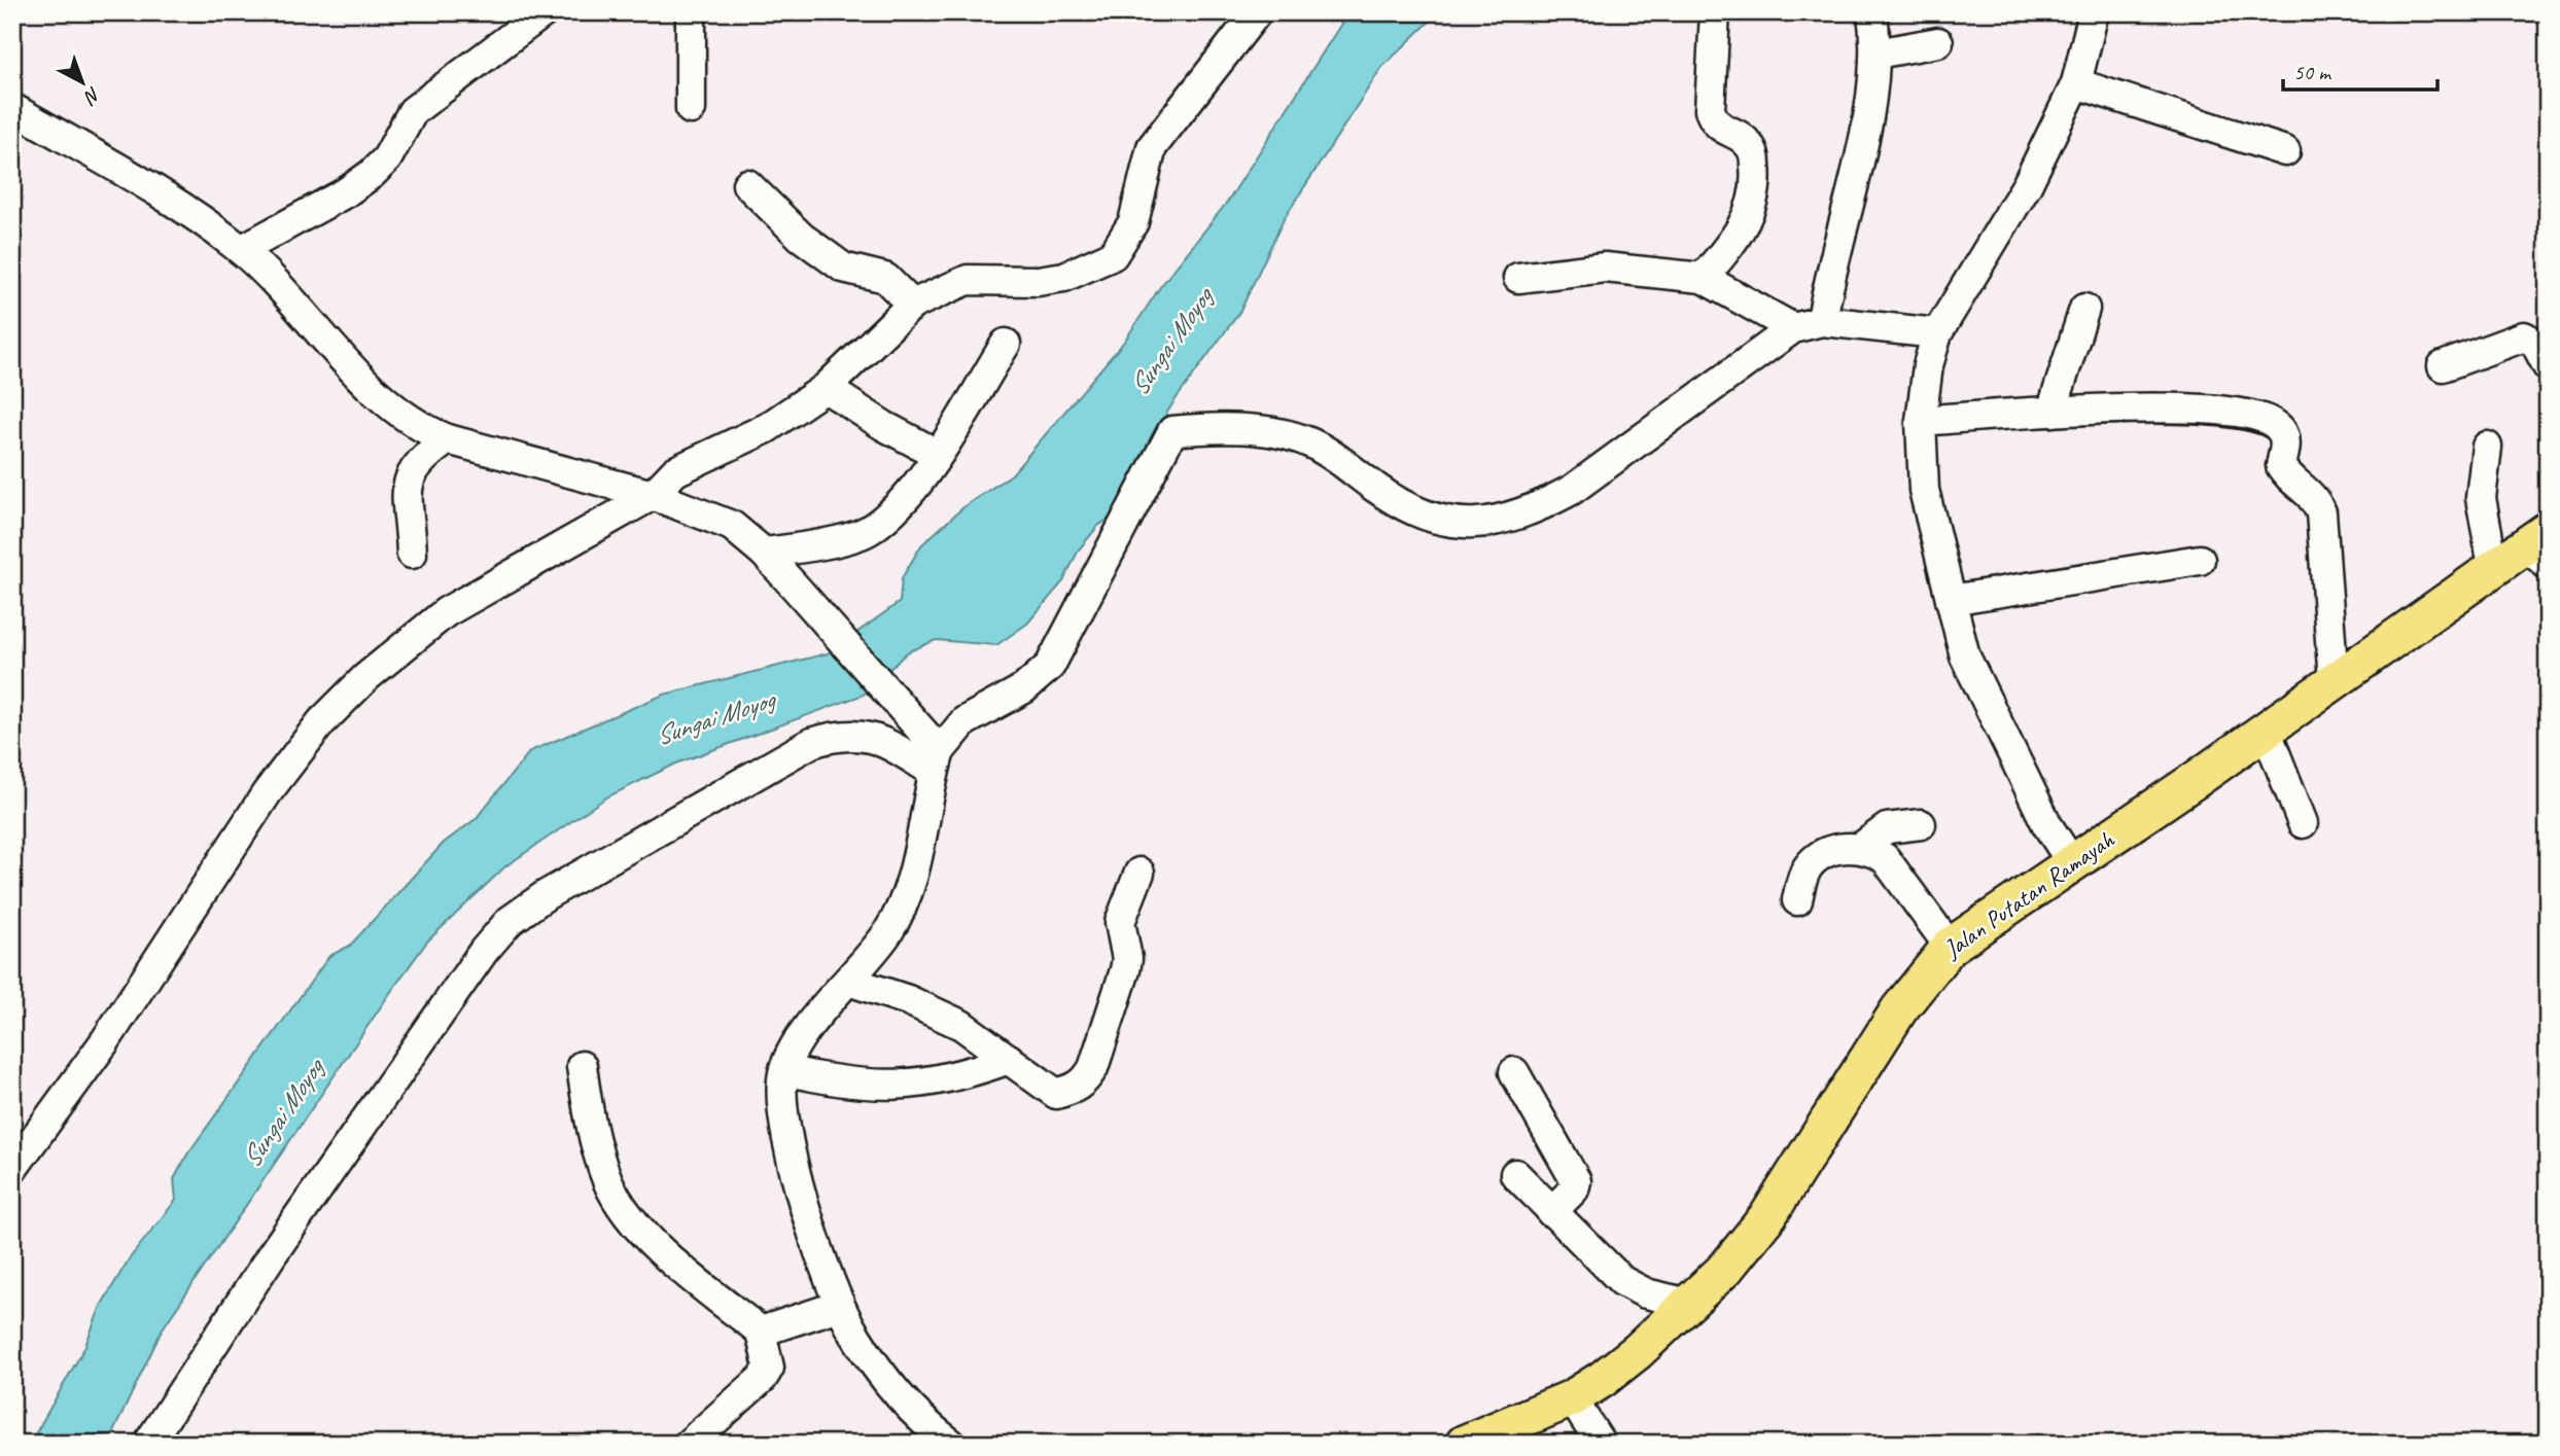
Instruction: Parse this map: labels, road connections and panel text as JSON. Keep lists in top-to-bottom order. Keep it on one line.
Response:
{"streets":{"main road":["Jalan Putatan Ramayah"]},"water":["Sungai Moyog"],"scale_bar":"50 m","north":"bottom right"}
